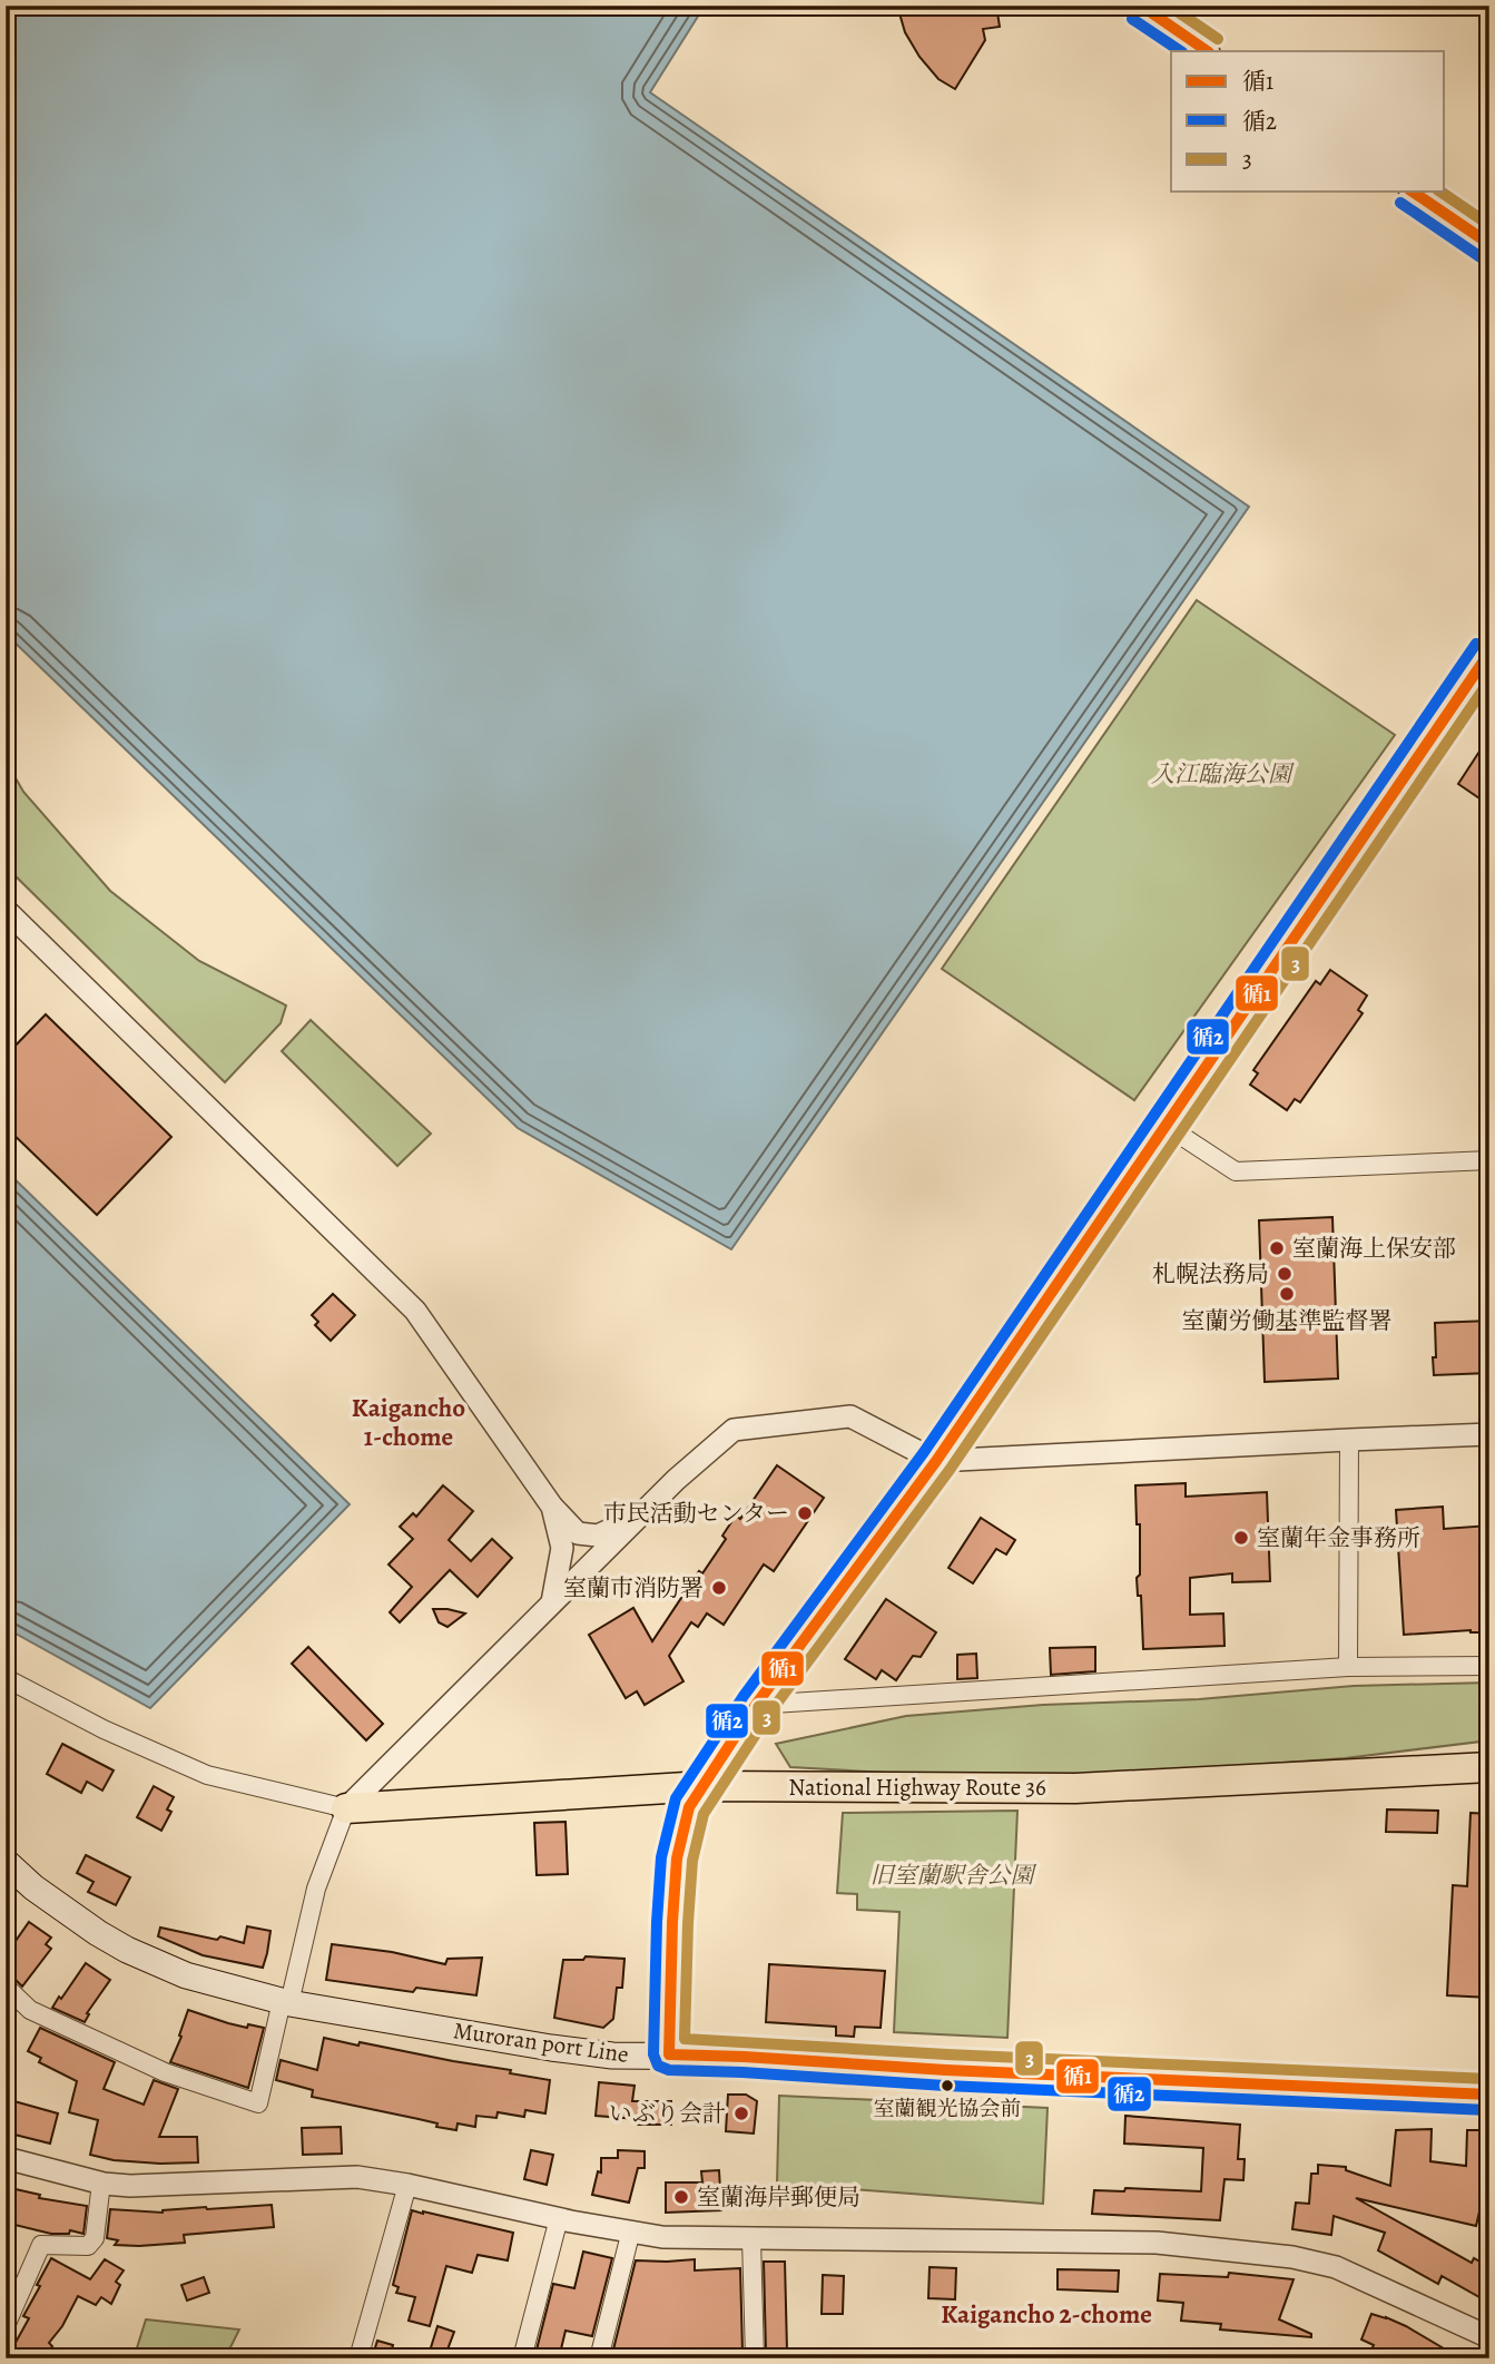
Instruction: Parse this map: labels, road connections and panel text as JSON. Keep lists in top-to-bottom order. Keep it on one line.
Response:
{"streets":{"highway":["National Highway Route 36"],"main road":["Muroran port Line"]},"districts":["Kaigancho 1-chome","Kaigancho 2-chome"],"parks":["入江臨海公園","旧室蘭駅舎公園"],"places":["室蘭海上保安部","札幌法務局","室蘭労働基準監督署","市民活動センター","室蘭年金事務所","室蘭市消防署","室蘭観光協会前","いぶり会計","室蘭海岸郵便局"],"lines":["transit line 循1","transit line 3","transit line 循2"],"legend":["循1","循2","3"]}
